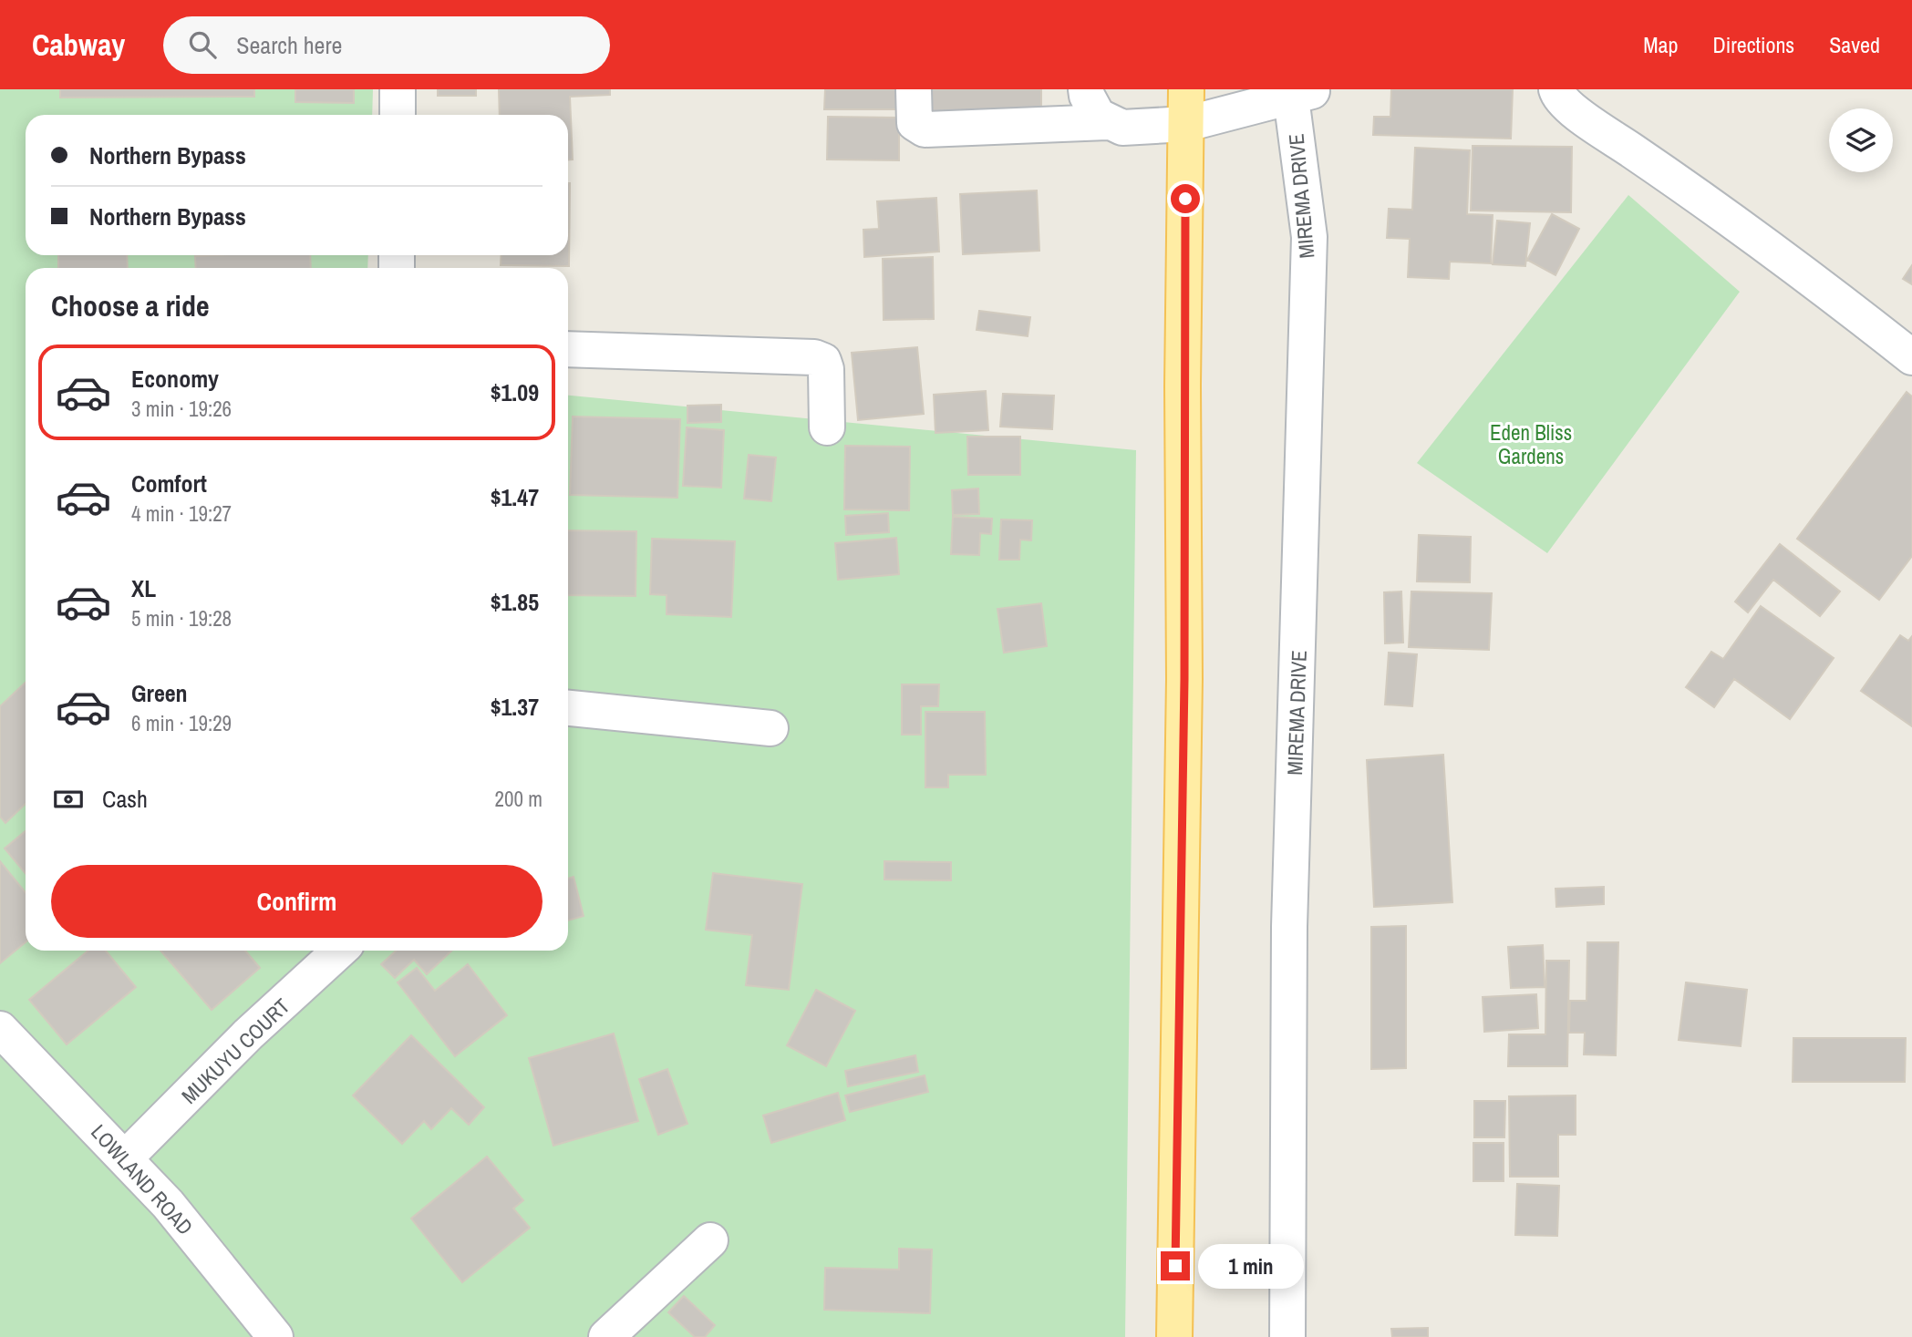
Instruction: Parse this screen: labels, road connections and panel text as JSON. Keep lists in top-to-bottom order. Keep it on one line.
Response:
{"streets":{"street":["MIREMA DRIVE","MUKUYU COURT","LOWLAND ROAD"]},"crossings":[["MUKUYU COURT","LOWLAND ROAD"]],"parks":["Eden Bliss Gardens"],"page":{"header":"Cabway","search":"Search here","nav":["Map","Directions","Saved"],"banner":["Northern Bypass","Northern Bypass"],"heading":"Choose a ride","list":[{"name":"Economy","note":"3 min · 19:26","value":"$1.09"},{"name":"Comfort","note":"4 min · 19:27","value":"$1.47"},{"name":"XL","note":"5 min · 19:28","value":"$1.85"},{"name":"Green","note":"6 min · 19:29","value":"$1.37"}],"pay":["Cash","200 m"],"buttons":"Confirm","bubble":"1 min"}}
